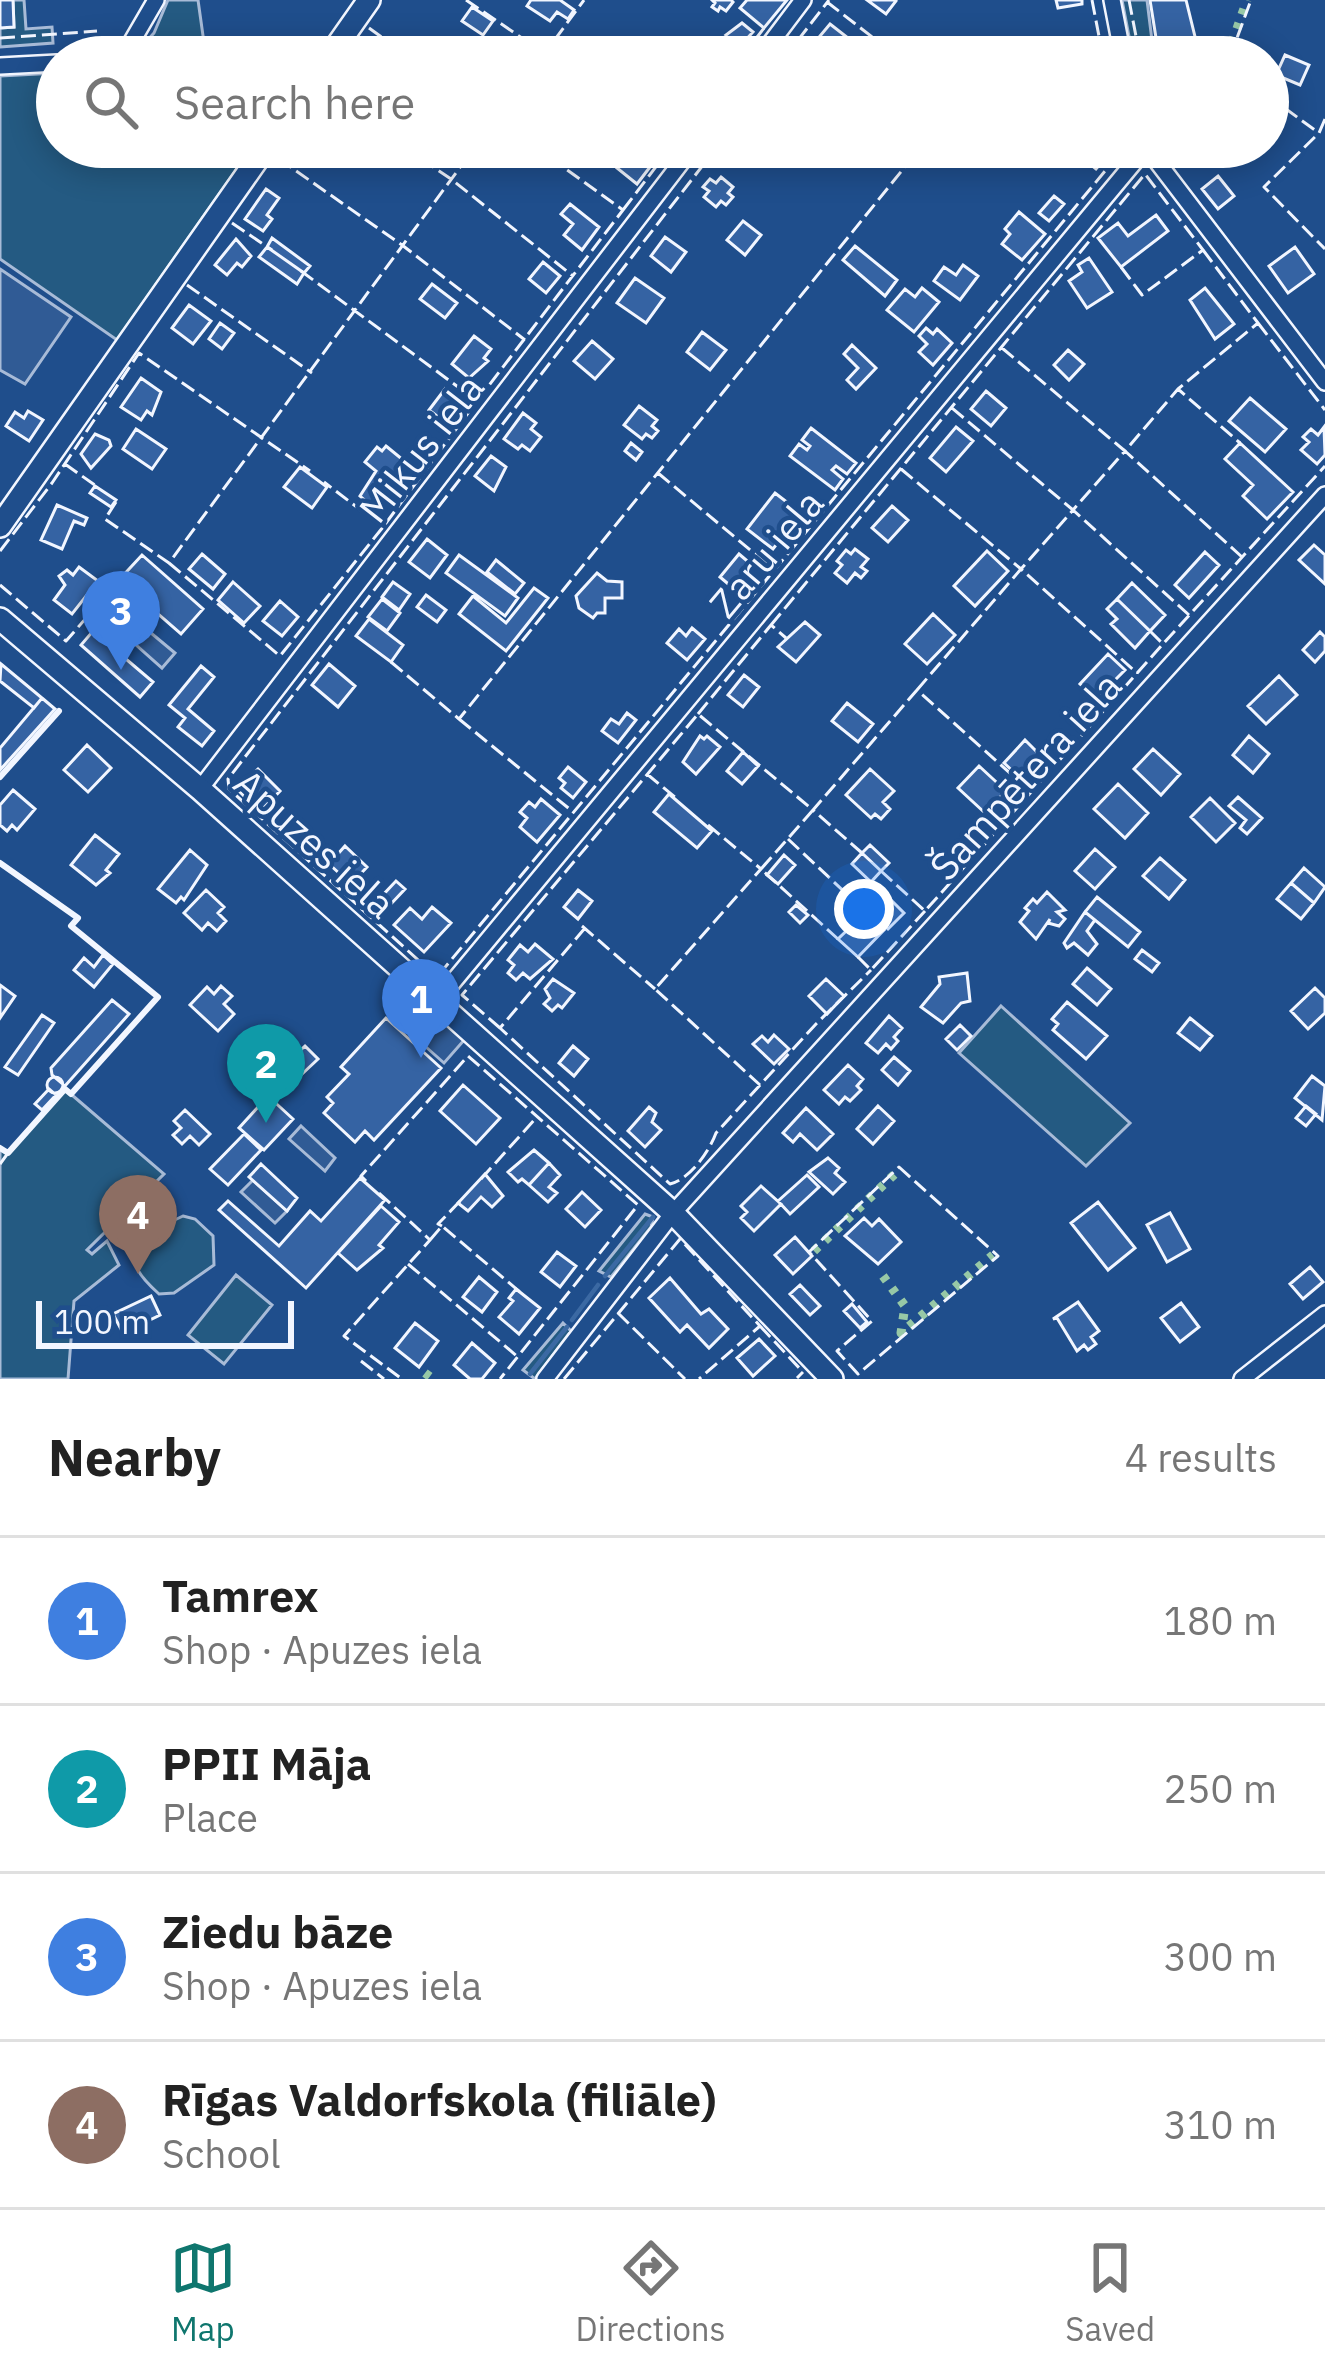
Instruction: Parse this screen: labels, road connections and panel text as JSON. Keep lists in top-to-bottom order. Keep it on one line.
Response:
{"streets":{"street":["Mikus iela","Zaru iela","Šampētera iela","Apuzes iela"]},"crossings":[["Mikus iela","Apuzes iela"],["Zaru iela","Apuzes iela"],["Šampētera iela","Apuzes iela"]],"scale_bar":"100 m","page":{"search":"Search here","pins":["3","1","2","4"],"scale":"100 m","heading":["Nearby","4 results"],"list":[{"mark":"1","name":"Tamrex","note":"Shop · Apuzes iela","value":"180 m"},{"mark":"2","name":"PPII Māja","note":"Place","value":"250 m"},{"mark":"3","name":"Ziedu bāze","note":"Shop · Apuzes iela","value":"300 m"},{"mark":"4","name":"Rīgas Valdorfskola (filiāle)","note":"School","value":"310 m"}],"nav":["Map","Directions","Saved"]}}
